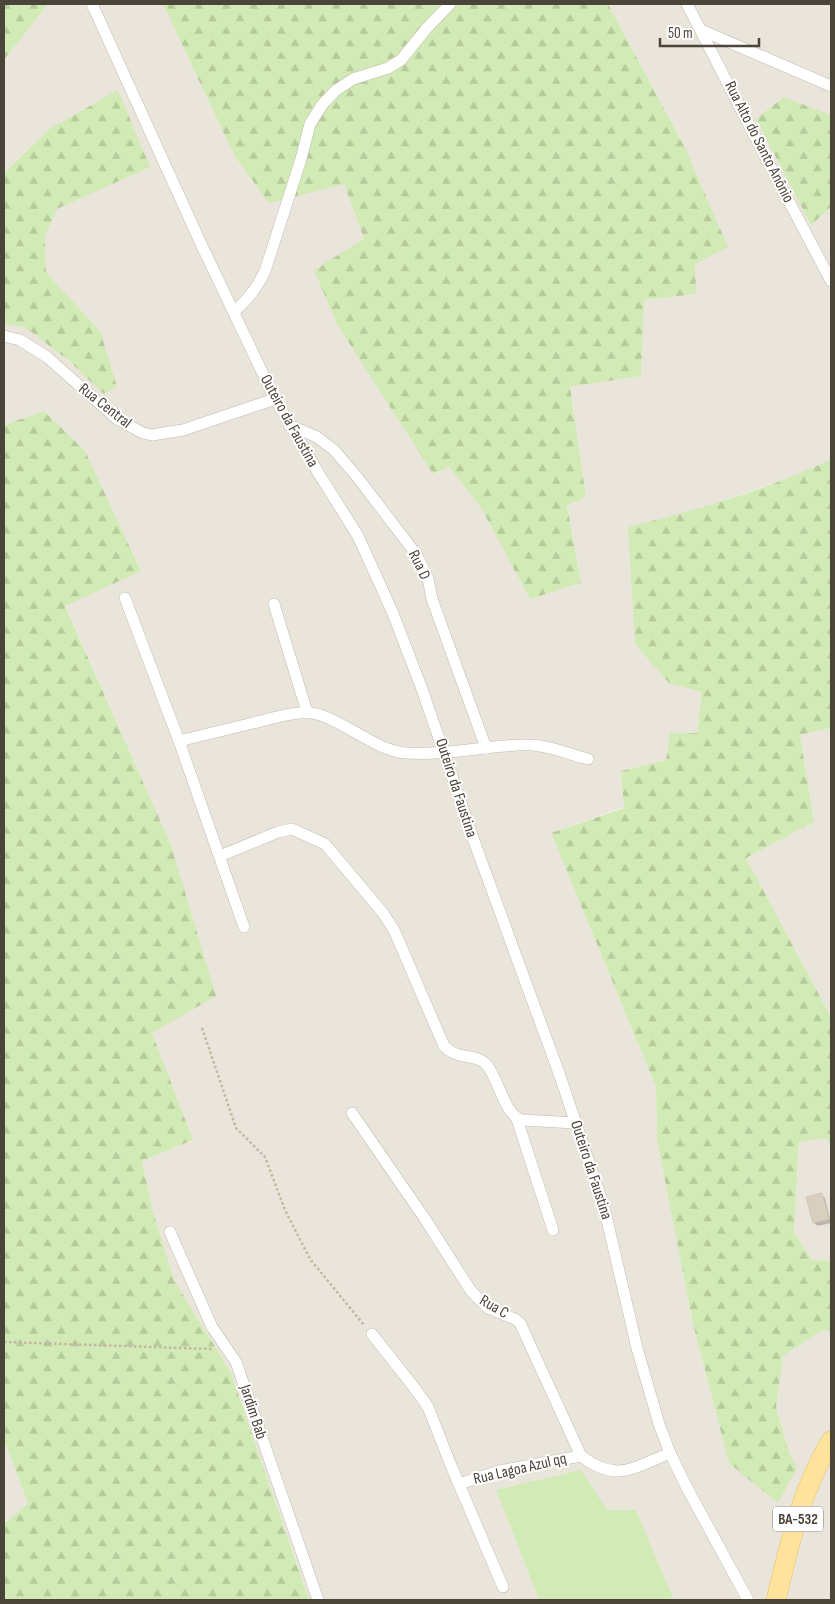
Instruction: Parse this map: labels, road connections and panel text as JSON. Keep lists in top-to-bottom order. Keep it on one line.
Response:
{"streets":{"main road":["BA-532"],"street":["Rua Alto do Santo Anônio","Rua Central","Outeiro da Faustina","Rua D","Rua C","Jardim Bab","Rua Lagoa Azul qq"]},"crossings":[["Rua Central","Outeiro da Faustina"],["Outeiro da Faustina","Rua D"],["Rua C","Rua Lagoa Azul qq"]],"scale_bar":"50 m"}
